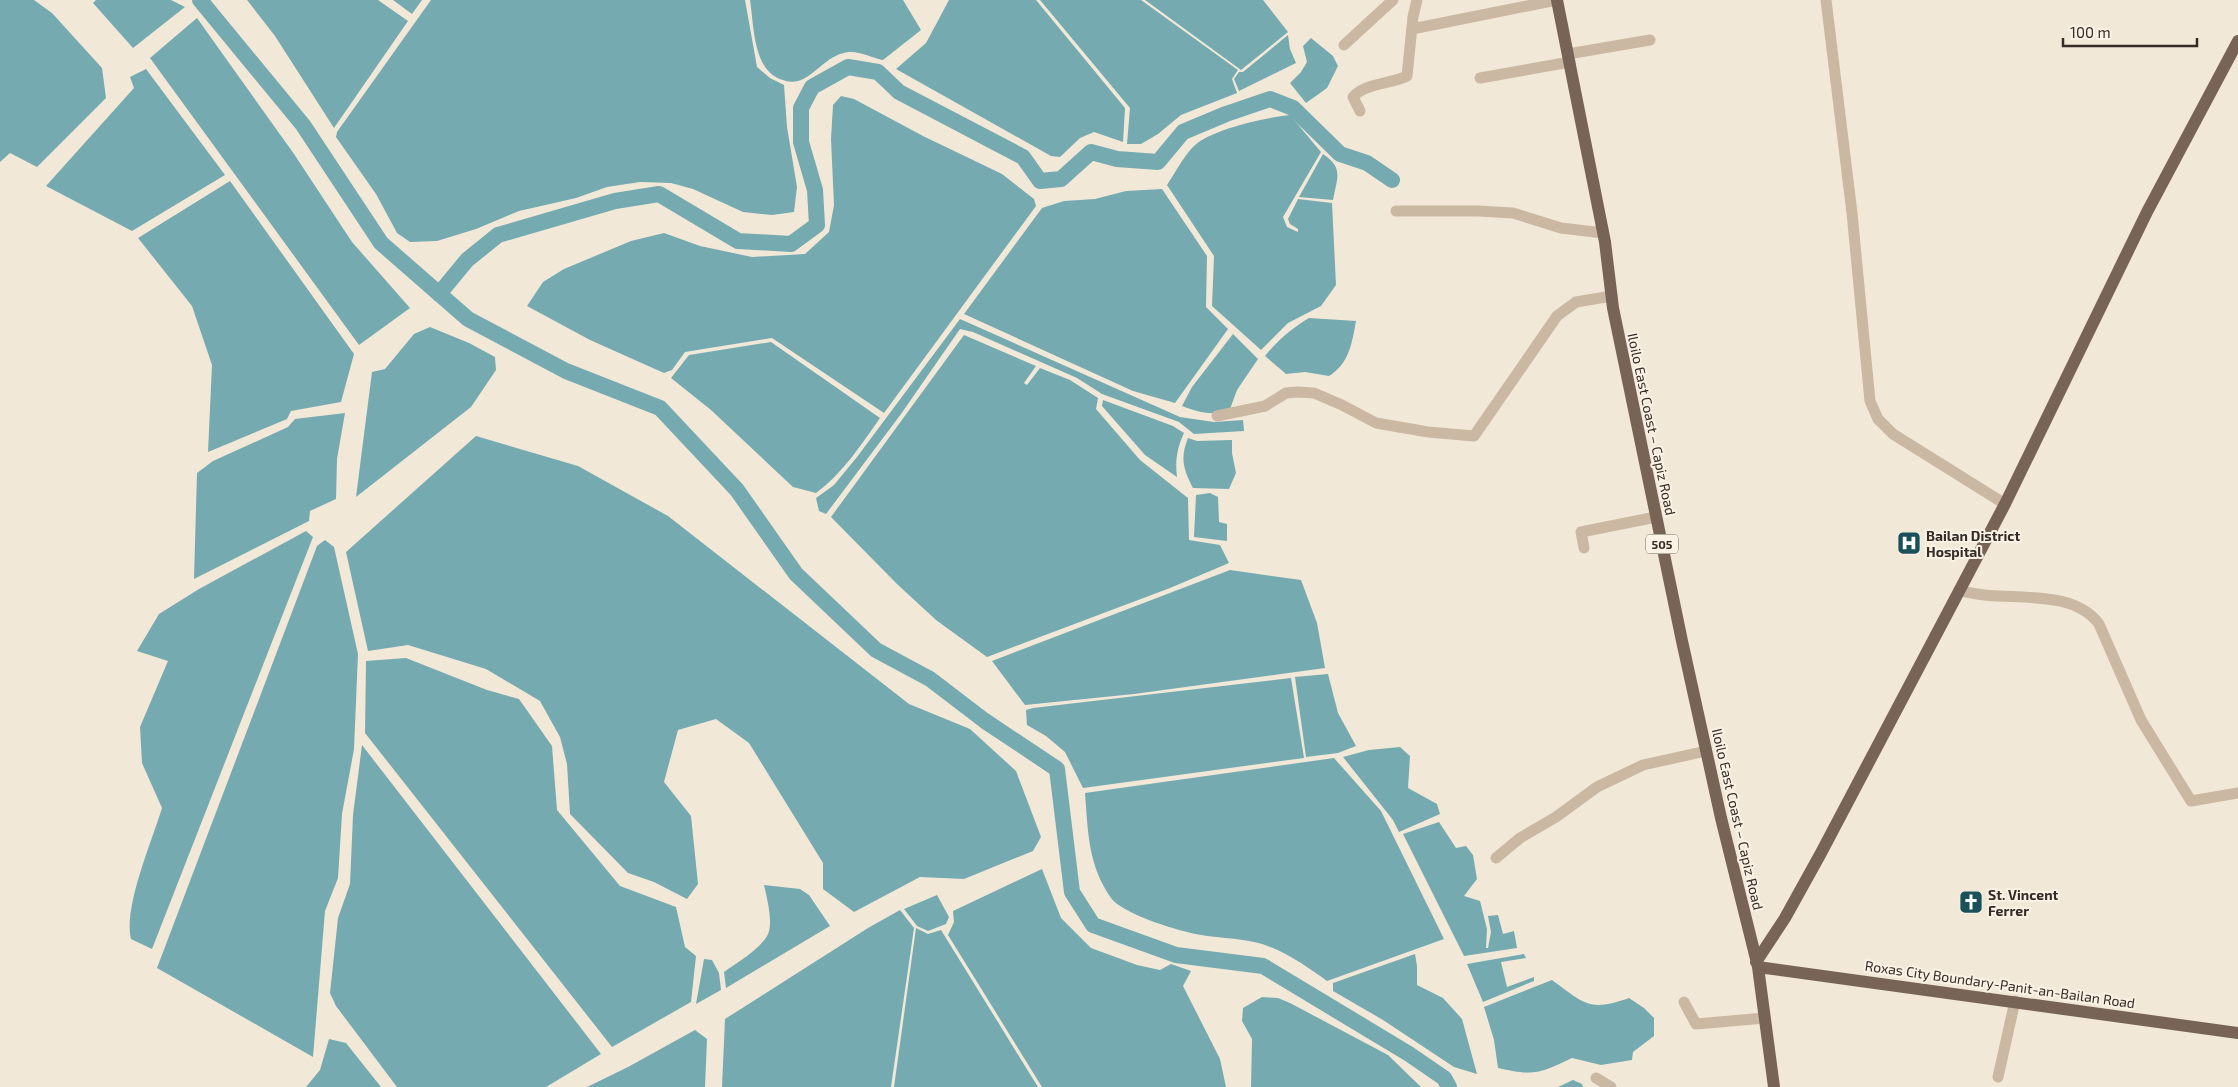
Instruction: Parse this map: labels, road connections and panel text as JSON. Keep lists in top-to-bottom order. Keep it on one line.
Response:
{"streets":{"main road":["Iloilo East Coast – Capiz Road","505","Roxas City Boundary-Panit-an-Bailan Road"]},"crossings":[["Iloilo East Coast – Capiz Road","Roxas City Boundary-Panit-an-Bailan Road"]],"places":{"hospital":["Bailan District Hospital"],"church":["St. Vincent Ferrer"]},"scale_bar":"100 m"}
